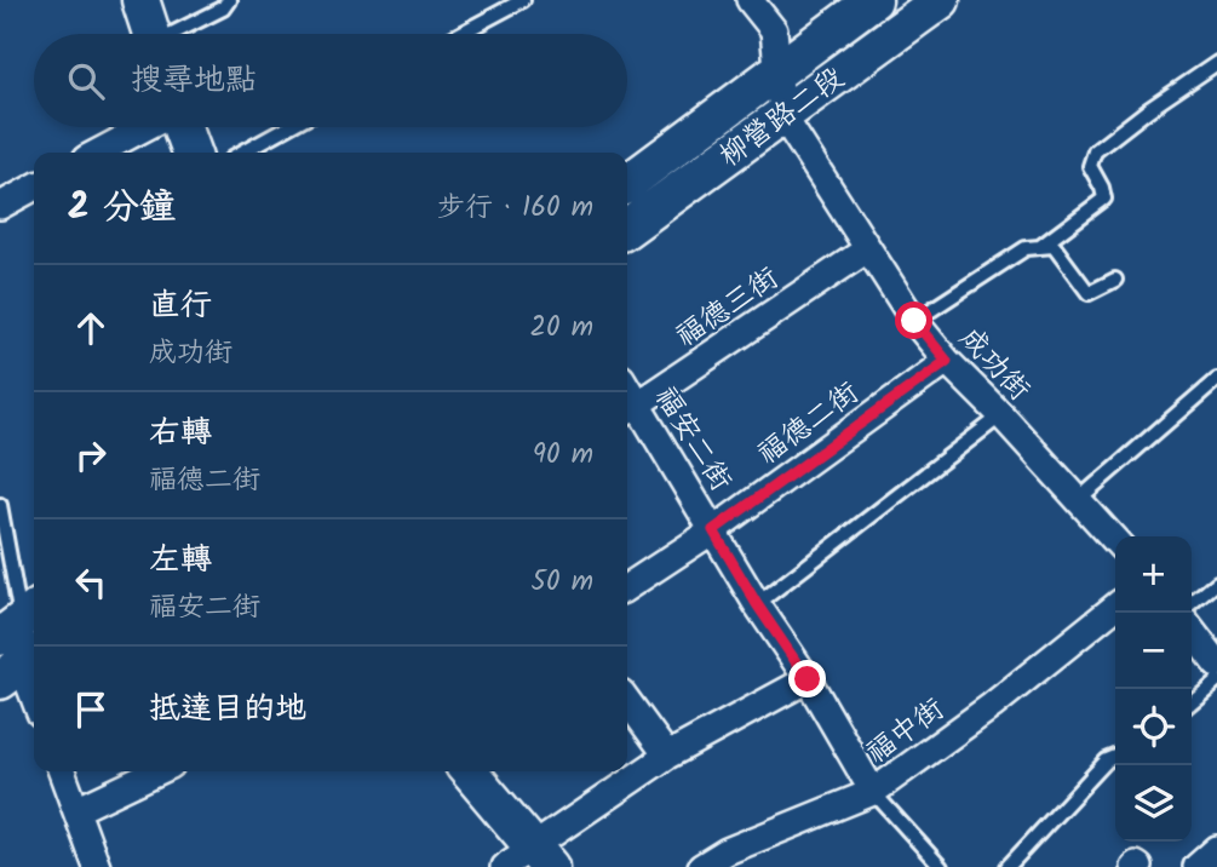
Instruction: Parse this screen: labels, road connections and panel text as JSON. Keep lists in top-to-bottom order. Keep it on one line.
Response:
{"streets":{"street":["柳營路二段","福德三街","成功街","福德二街","福安二街","福中街"]},"crossings":[["柳營路二段","成功街"],["福德三街","成功街"],["福德三街","福安二街"],["成功街","福德二街"],["福德二街","福安二街"],["福安二街","福中街"]],"page":{"search":"搜尋地點","heading":["2 分鐘","步行 · 160 m"],"list":[["直行","成功街","20 m"],["右轉","福德二街","90 m"],["左轉","福安二街","50 m"],"抵達目的地"],"map_buttons":["+","−"]}}
